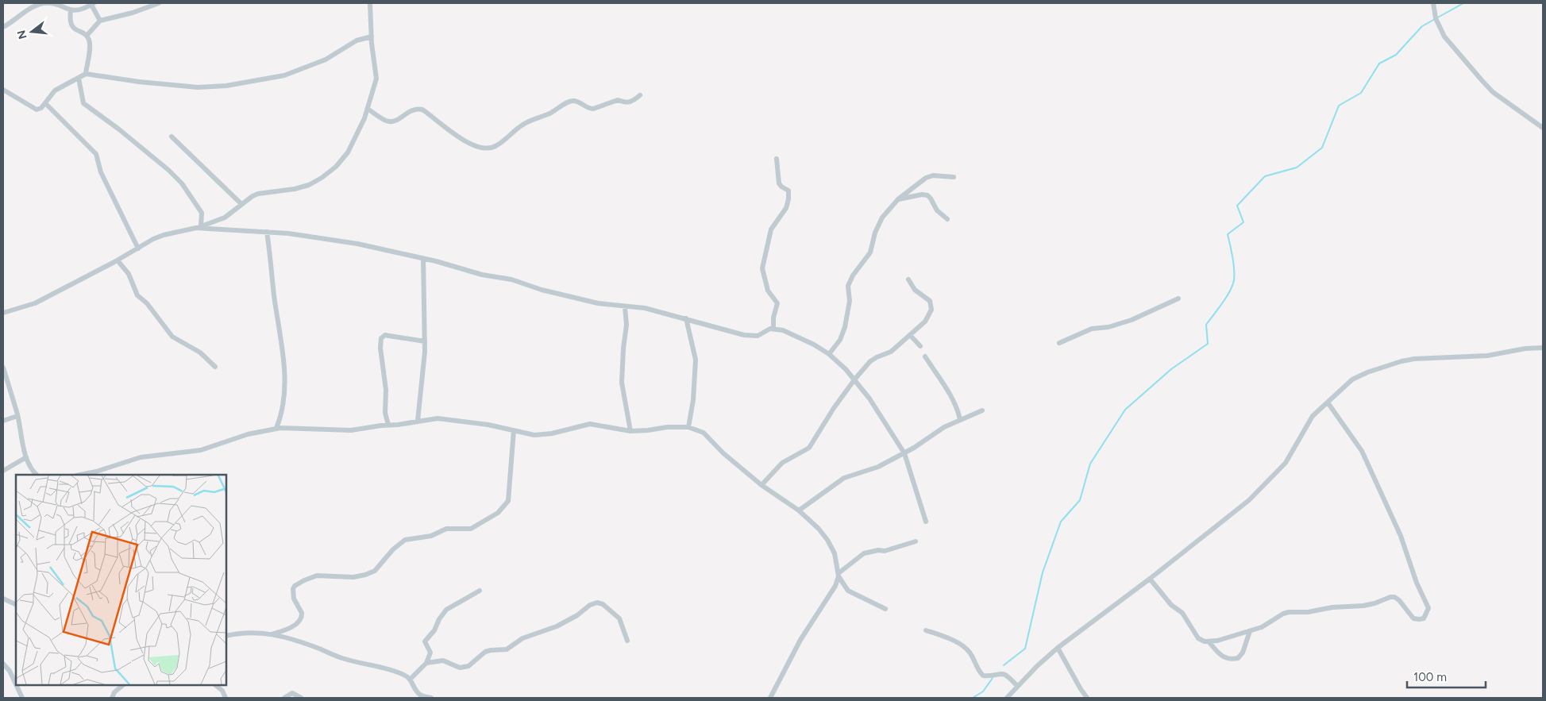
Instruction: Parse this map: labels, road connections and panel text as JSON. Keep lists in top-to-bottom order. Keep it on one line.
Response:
{"scale_bar":"100 m","north":"left"}
